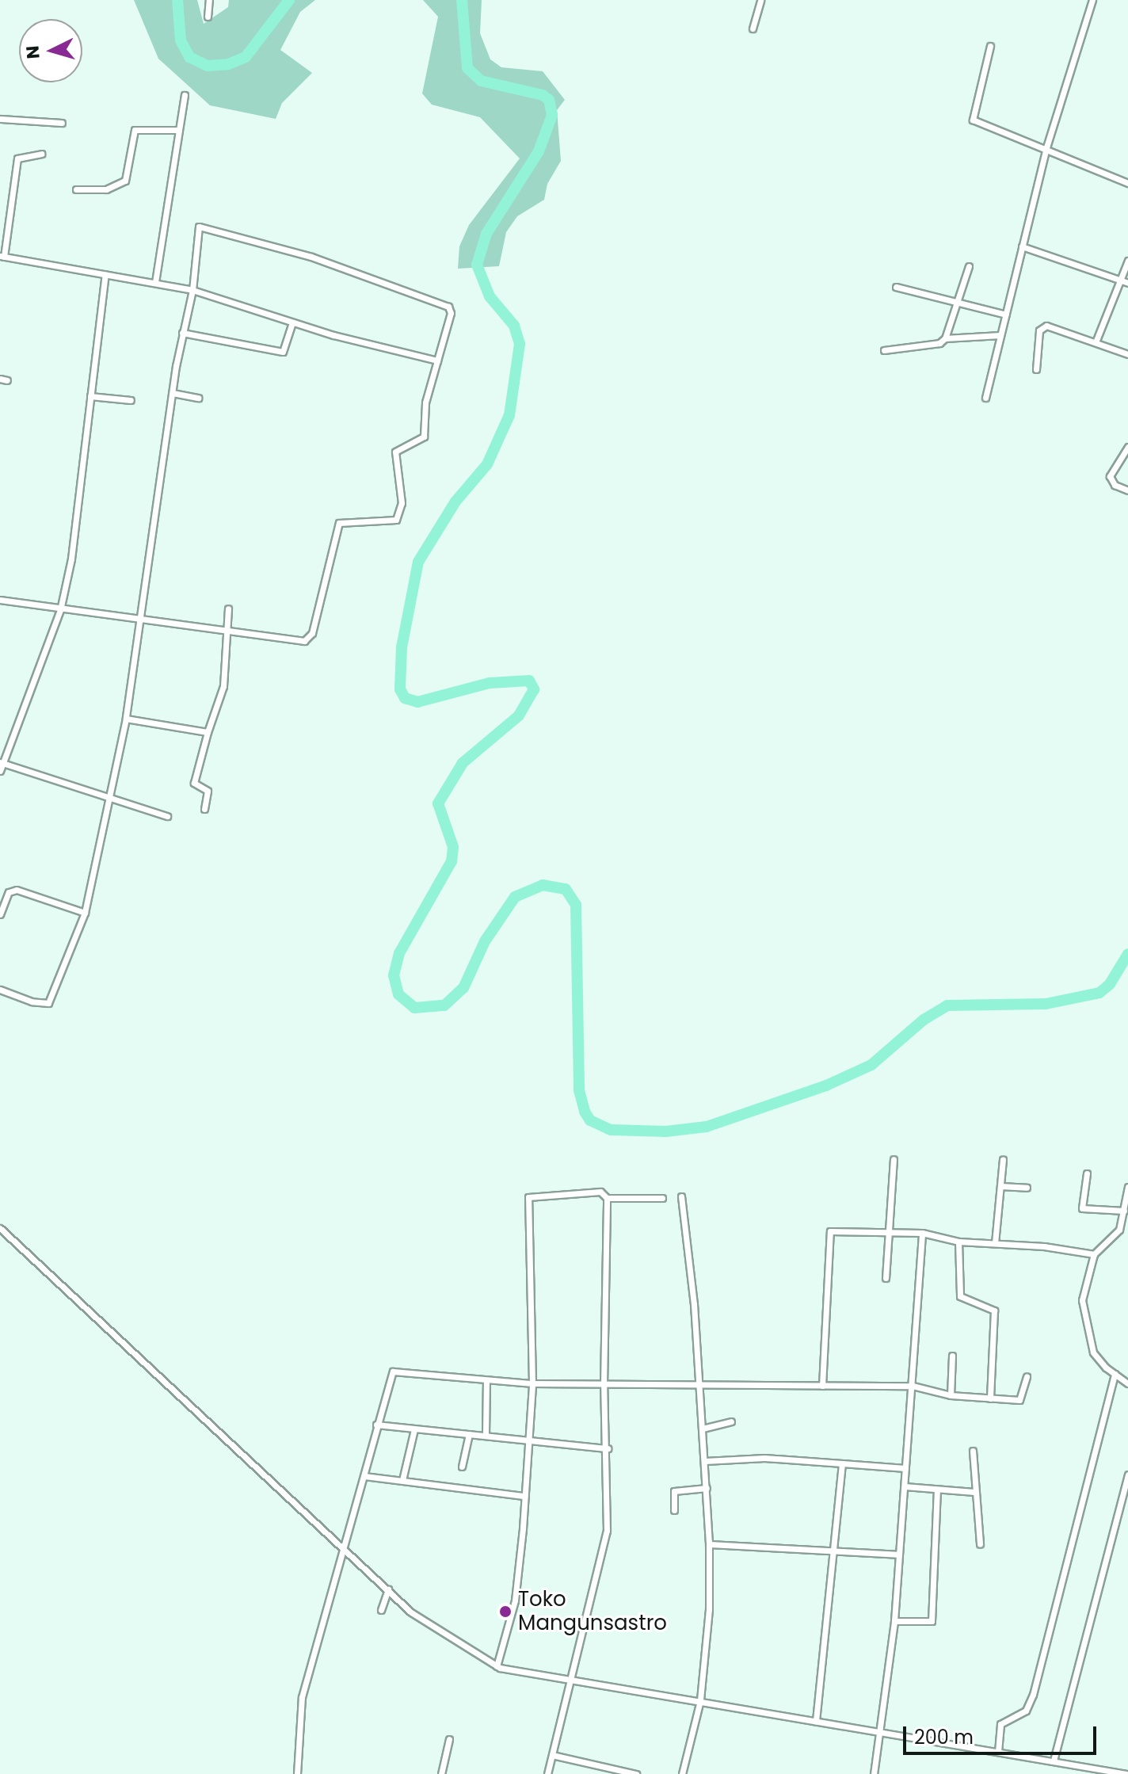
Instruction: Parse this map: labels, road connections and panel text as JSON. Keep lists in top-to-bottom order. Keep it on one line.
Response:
{"places":["Toko Mangunsastro"],"scale_bar":"200 m","north":"left"}
